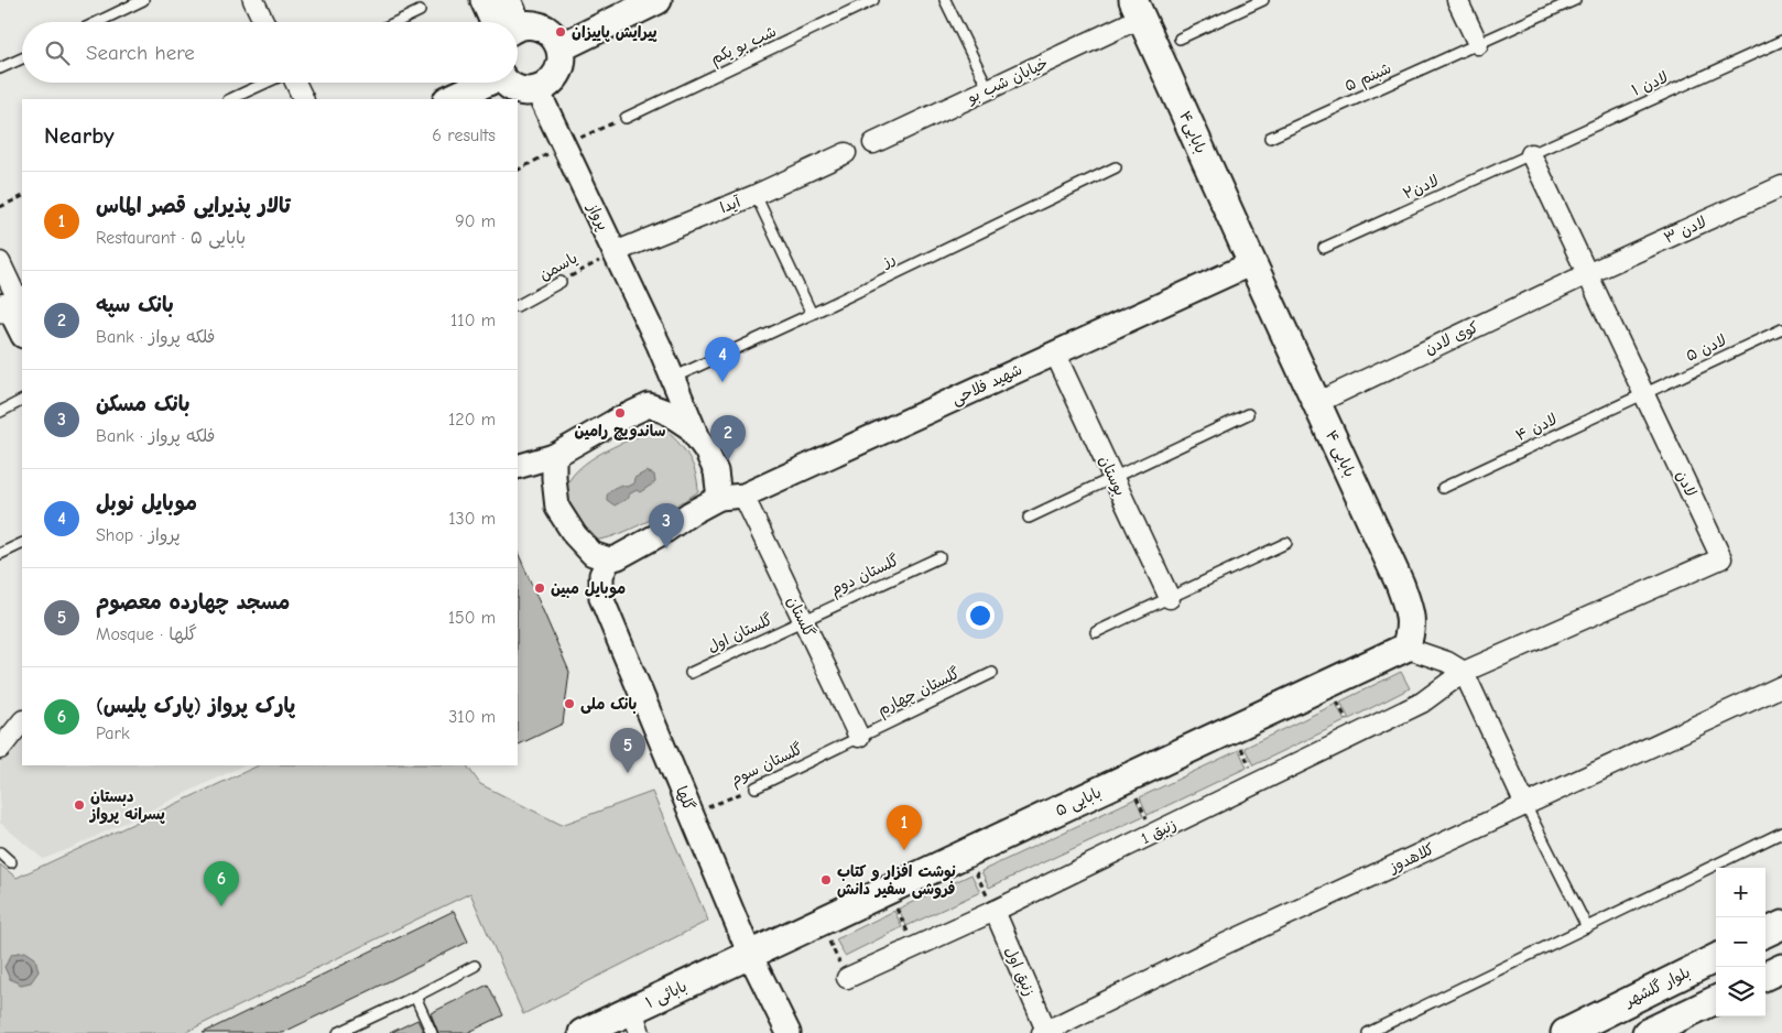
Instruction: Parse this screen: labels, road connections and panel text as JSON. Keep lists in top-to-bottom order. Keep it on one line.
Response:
{"streets":{"main road":["بابایی۴","بابایی ۴","۵ بابایی","بلوار گلشهر","بابائی ۱"],"street":["خیابان شب بو","آیدا","پرواز","لادن ۳","کوی لادن","شهید فلاحی","بوستان","لادن","گلستان","گلها","زنبق 1","کلاهدوز","زنبق اول"],"lane":["شب بو یکم","شبنم ۵","لادن ۱","لادن۲","رز","یاسمن","لادن ۵","لادن ۴","گلستان دوم","گلستان اول","گلستان چهارم","گلستان سوم"]},"crossings":[["خیابان شب بو","بابایی۴"],["لادن ۱","لادن۲"],["لادن ۱","لادن"],["بابایی۴","شهید فلاحی"],["بابایی۴","بابایی ۴"],["لادن۲","لادن"],["آیدا","پرواز"],["آیدا","یاسمن"],["پرواز","رز"],["پرواز","یاسمن"],["پرواز","شهید فلاحی"],["پرواز","گلها"],["لادن ۳","کوی لادن"],["لادن ۳","لادن"],["کوی لادن","بابایی ۴"],["کوی لادن","لادن"],["لادن ۵","لادن ۴"],["لادن ۵","لادن"],["شهید فلاحی","بابایی ۴"],["شهید فلاحی","بوستان"],["شهید فلاحی","گلستان"],["شهید فلاحی","گلها"],["لادن ۴","لادن"],["بابایی ۴","۵ بابایی"],["لادن","زنبق 1"],["گلستان دوم","گلستان"],["گلستان دوم","گلستان اول"],["گلستان","گلستان اول"],["گلستان","گلستان چهارم"],["گلستان","گلستان سوم"],["گلستان چهارم","گلستان سوم"],["گلستان سوم","گلها"],["گلها","۵ بابایی"],["گلها","بابائی ۱"],["۵ بابایی","بابائی ۱"],["زنبق 1","زنبق اول"],["کلاهدوز","زنبق اول"]],"places":["پیرایش پاییزان","ساندویچ رامین","موبایل مبین","بانک ملی","دبستان پسرانه پرواز","نوشت افزار و کتاب فروشی سفیر دانش"],"page":{"search":"Search here","heading":["Nearby","6 results"],"list":[{"mark":"1","name":"تالار پذیرایی قصر الماس","note":"Restaurant · ۵ بابایی","value":"90 m"},{"mark":"2","name":"بانک سپه","note":"Bank · فلکه پرواز","value":"110 m"},{"mark":"3","name":"بانک مسکن","note":"Bank · فلکه پرواز","value":"120 m"},{"mark":"4","name":"موبایل نوبل","note":"Shop · پرواز","value":"130 m"},{"mark":"5","name":"مسجد چهارده معصوم","note":"Mosque · گلها","value":"150 m"},{"mark":"6","name":"پارک پرواز (پارک پلیس)","note":"Park","value":"310 m"}],"pins":["4","2","3","5","1","6"],"map_buttons":["+","−"]}}
